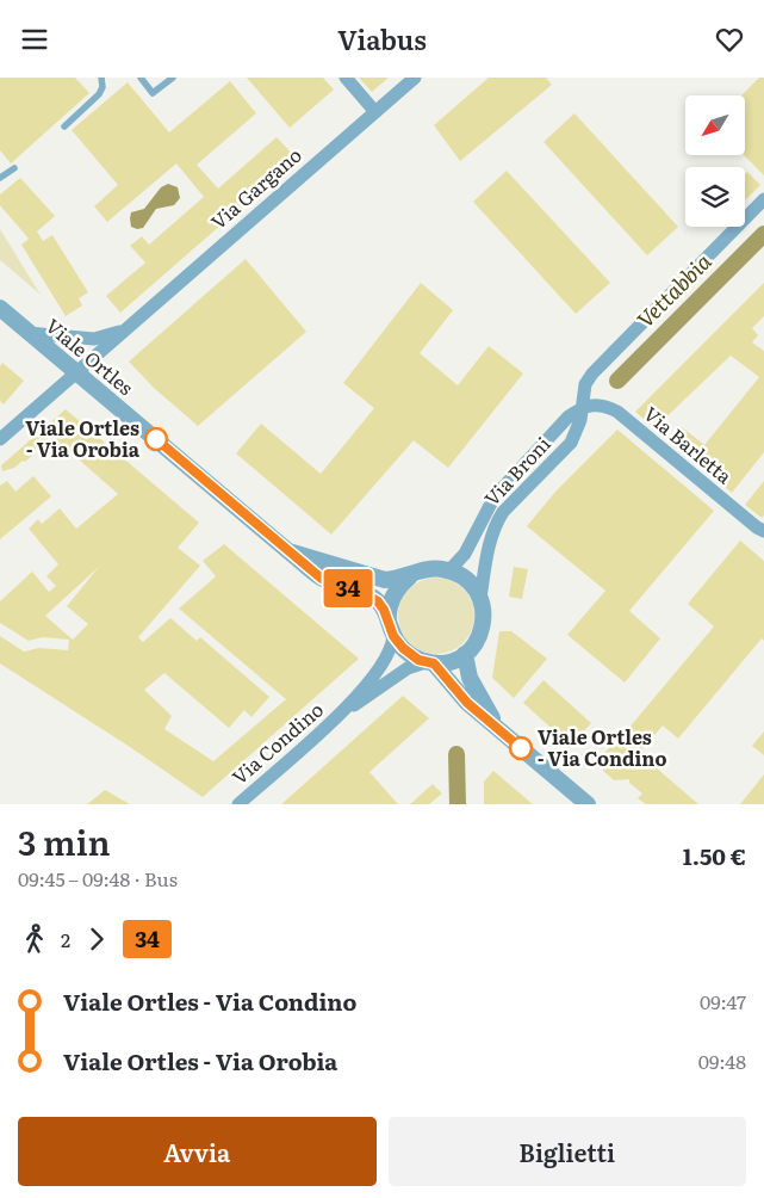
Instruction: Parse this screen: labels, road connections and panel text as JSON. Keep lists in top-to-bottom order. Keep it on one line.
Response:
{"streets":{"street":["Via Gargano","Viale Ortles","Via Barletta","Via Broni","Via Condino"]},"crossings":[["Via Gargano","Viale Ortles"],["Viale Ortles","Via Broni"],["Viale Ortles","Via Condino"],["Via Barletta","Via Broni"],["Via Broni","Via Condino"]],"water":["Vettabbia"],"places":["Viale Ortles - Via Orobia","Viale Ortles - Via Condino"],"lines":["bus line 34"],"north":"bottom left","page":{"header":"Viabus","on_map":"34","heading":["3 min","09:45 – 09:48 · Bus","1.50 €"],"legs":["2","34"],"list":[{"name":"Viale Ortles - Via Condino","value":"09:47"},{"name":"Viale Ortles - Via Orobia","value":"09:48"}],"buttons":["Avvia","Biglietti"]}}
